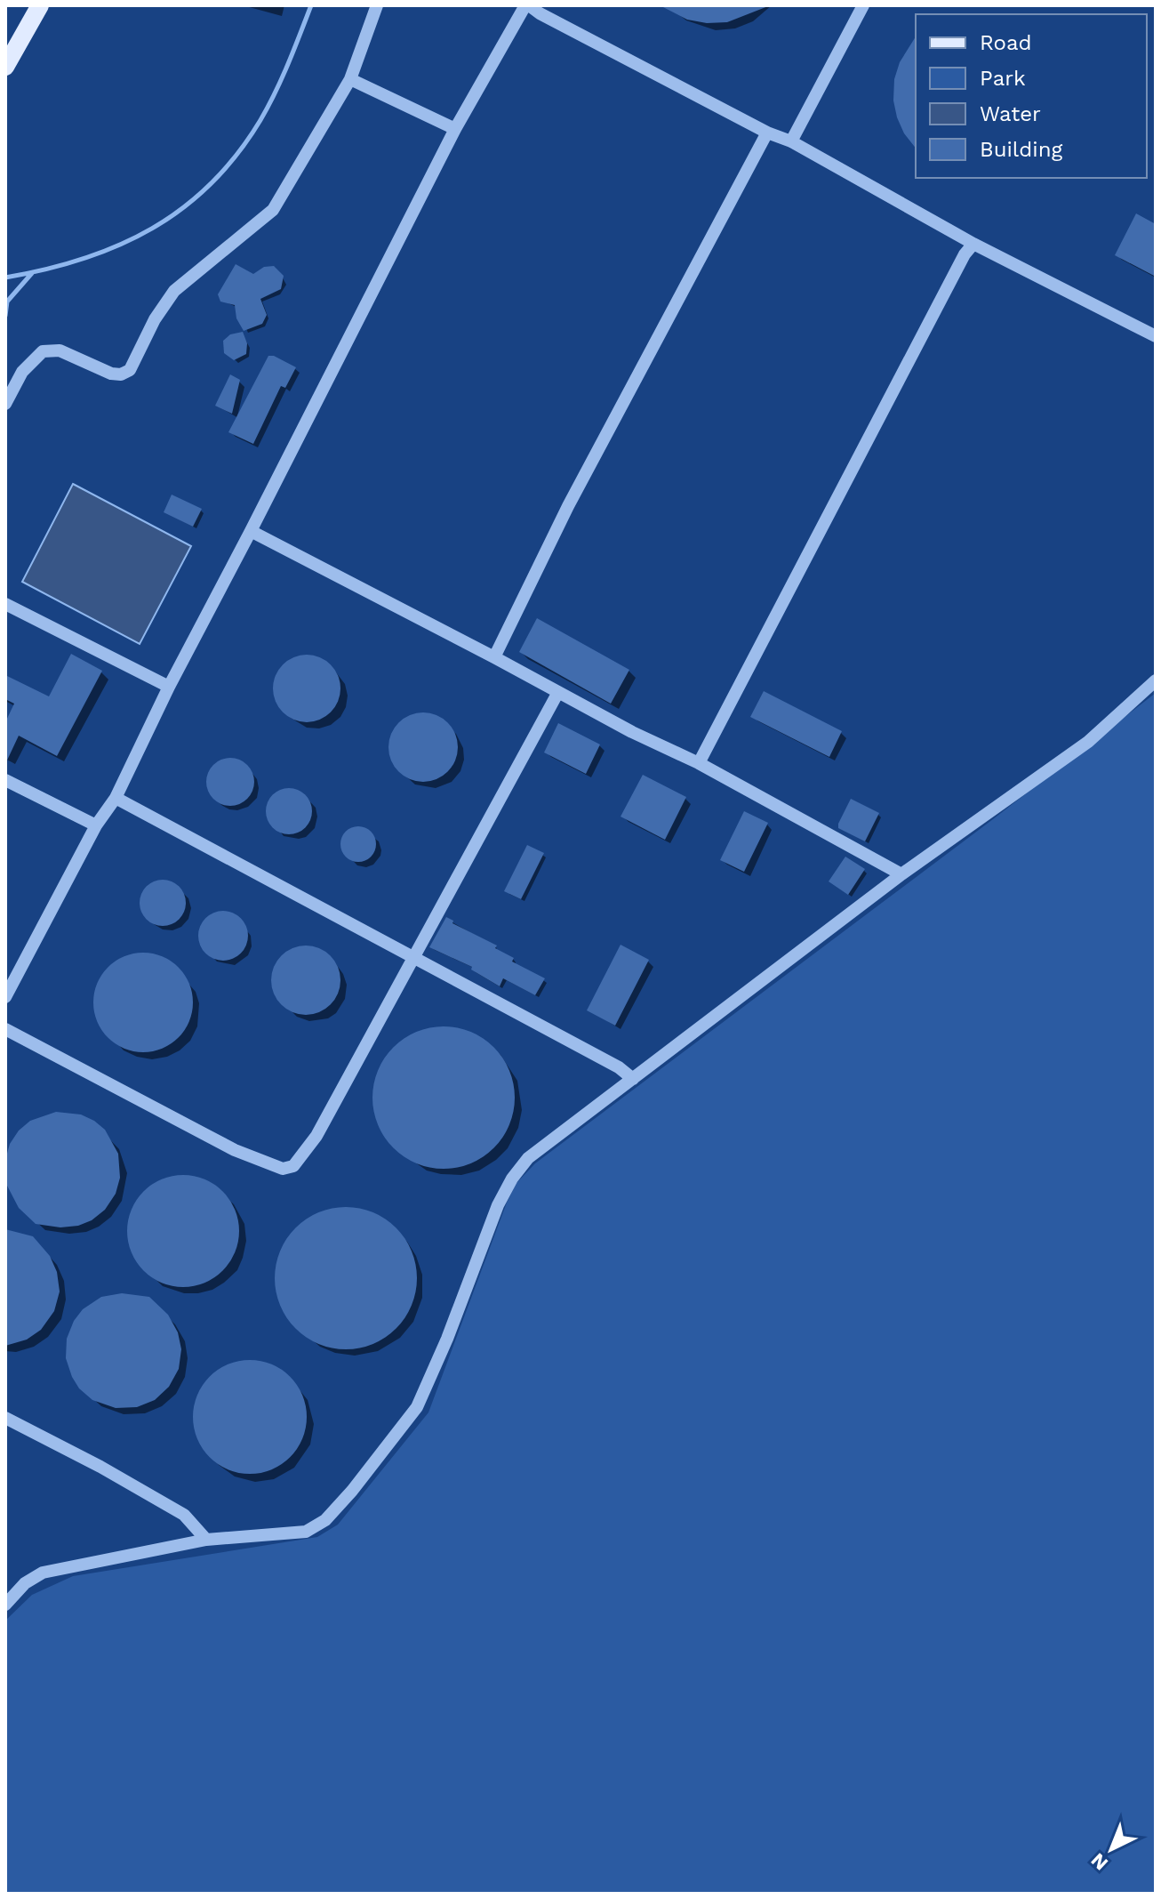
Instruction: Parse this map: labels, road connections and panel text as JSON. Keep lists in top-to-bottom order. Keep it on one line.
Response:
{"legend":["Road","Park","Water","Building"],"north":"bottom left"}
